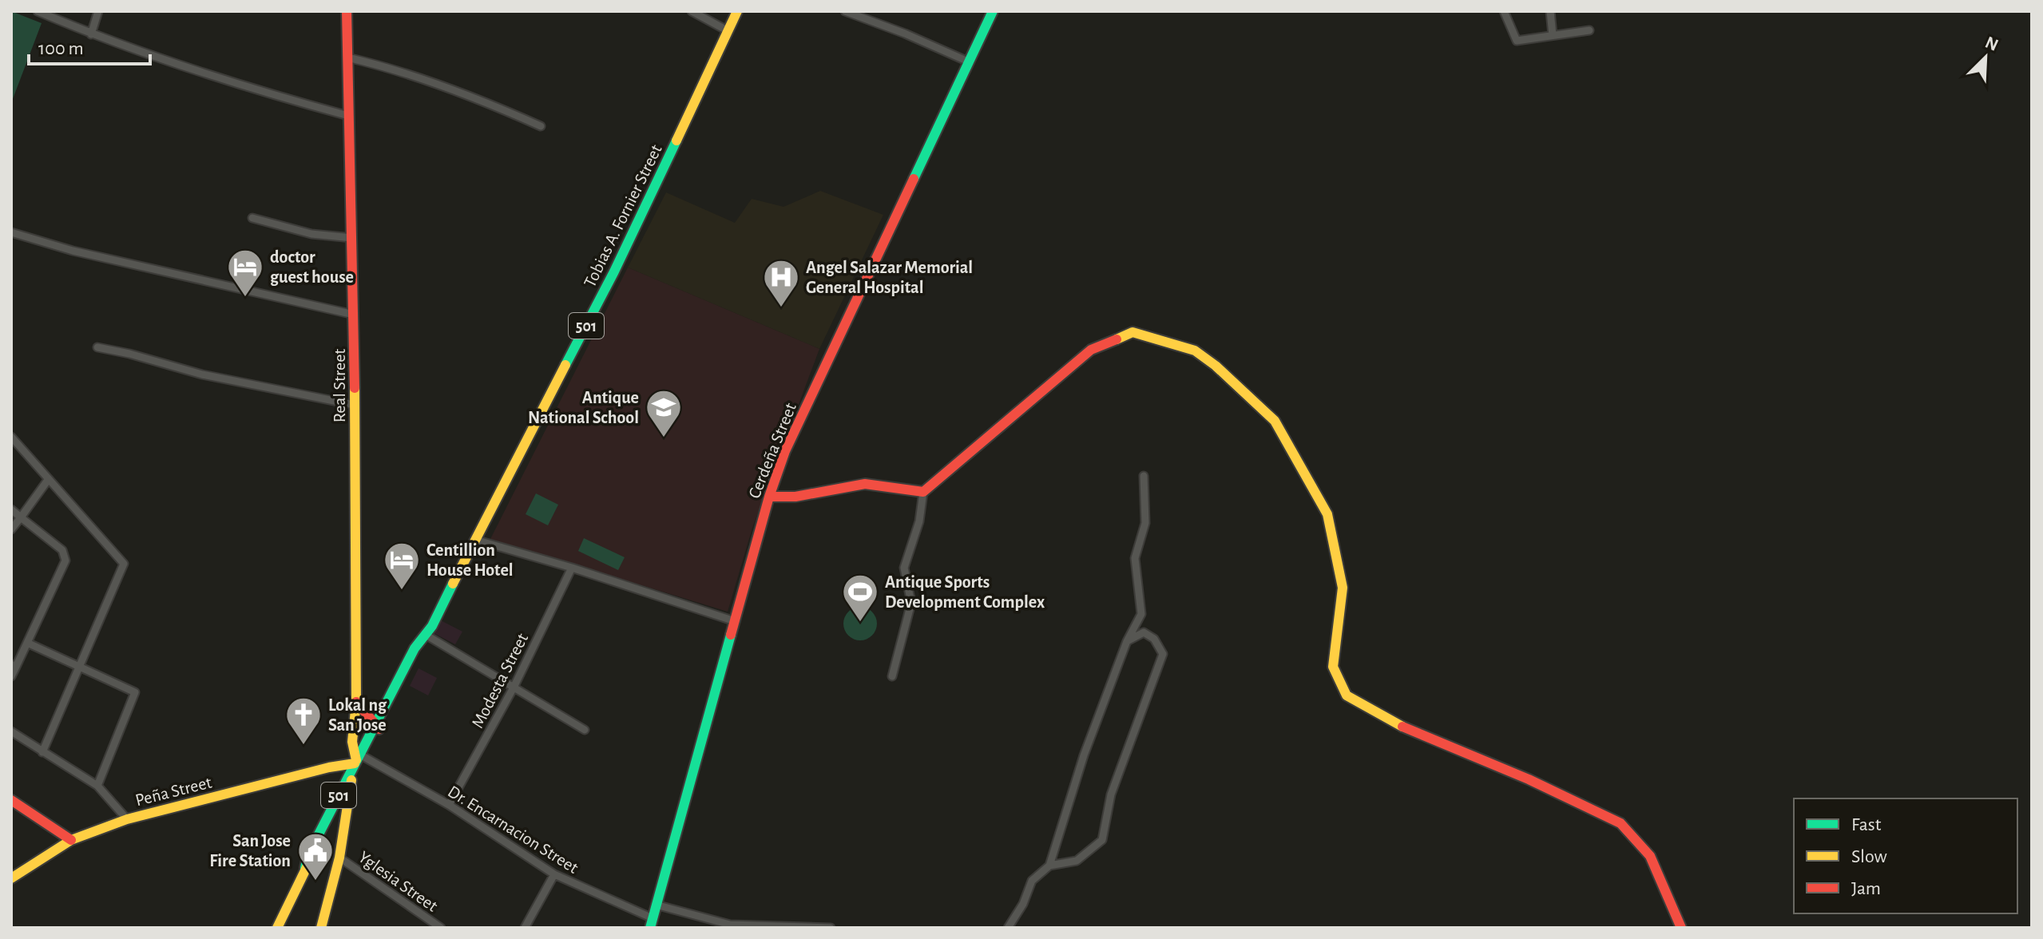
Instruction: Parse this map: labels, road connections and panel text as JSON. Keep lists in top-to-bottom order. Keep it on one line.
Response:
{"streets":{"main road":["Tobias A. Fornier Street","501","Real Street","Cerdeña Street","Peña Street"],"street":["Modesta Street","Dr. Encarnacion Street","Yglesia Street"]},"crossings":[["Tobias A. Fornier Street","Real Street"],["Tobias A. Fornier Street","Peña Street"],["Tobias A. Fornier Street","Dr. Encarnacion Street"],["Real Street","Peña Street"],["Real Street","Dr. Encarnacion Street"],["Cerdeña Street","Dr. Encarnacion Street"],["Modesta Street","Dr. Encarnacion Street"],["Peña Street","Dr. Encarnacion Street"]],"places":{"hotel":["doctor guest house","Centillion House Hotel"],"hospital":["Angel Salazar Memorial General Hospital"],"school or university":["Antique National School"],"sports":["Antique Sports Development Complex"],"church":["Lokal ng San Jose"],"public building":["San Jose Fire Station"]},"legend":["Fast","Slow","Jam"],"scale_bar":"100 m","north":"top right"}
